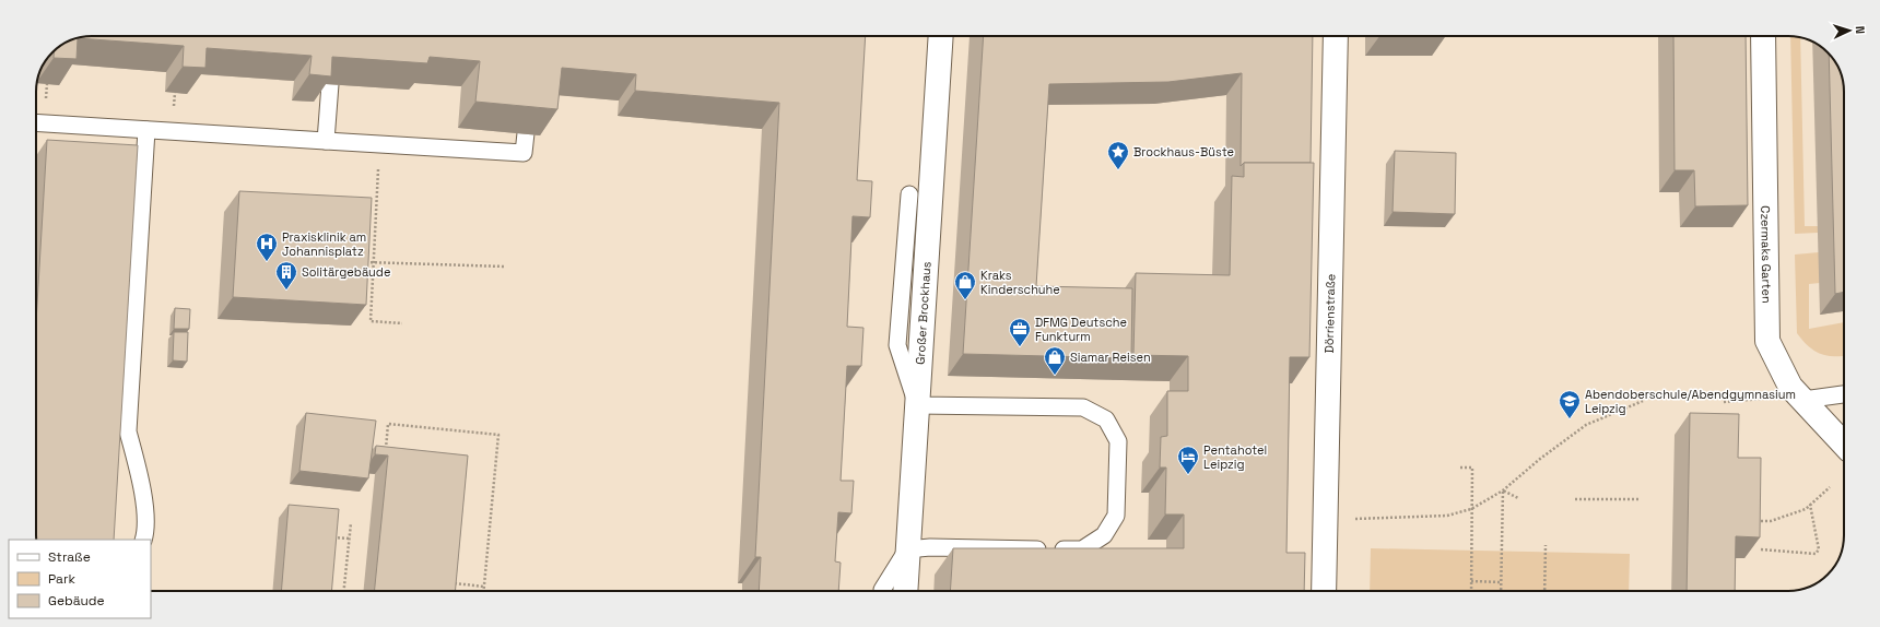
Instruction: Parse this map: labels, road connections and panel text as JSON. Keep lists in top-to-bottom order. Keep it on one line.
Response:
{"streets":{"street":["Czermaks Garten","Großer Brockhaus","Dörrienstraße"]},"places":{"place":["Brockhaus-Büste"],"hospital":["Praxisklinik am Johannisplatz"],"building":["Solitärgebäude"],"shop":["Kraks Kinderschuhe","Siamar Reisen"],"office":["DFMG Deutsche Funkturm"],"school or university":["Abendoberschule/Abendgymnasium Leipzig"],"hotel":["Pentahotel Leipzig"]},"legend":["Straße","Park","Gebäude"],"north":"right"}
